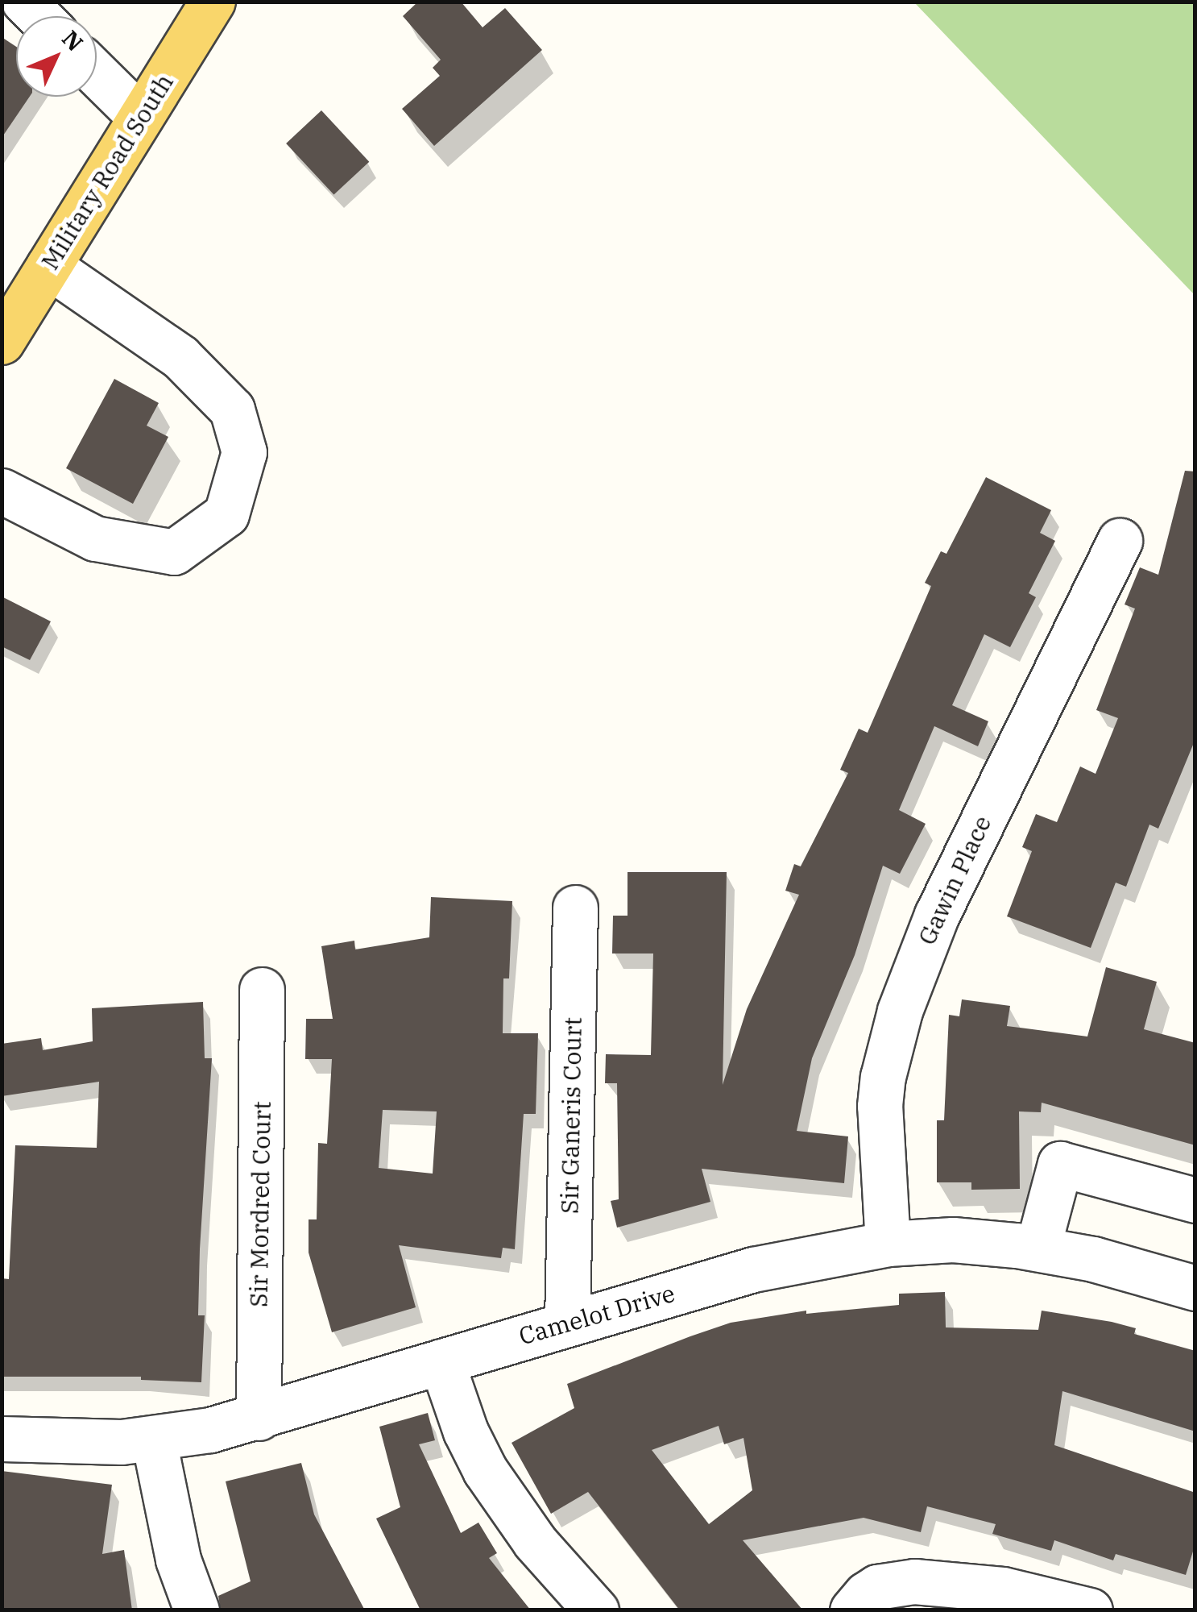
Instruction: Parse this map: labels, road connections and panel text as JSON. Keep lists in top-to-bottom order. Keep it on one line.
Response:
{"streets":{"main road":["Military Road South"],"street":["Gawin Place","Sir Ganeris Court","Sir Mordred Court","Camelot Drive"]},"crossings":[["Gawin Place","Camelot Drive"],["Sir Ganeris Court","Camelot Drive"],["Sir Mordred Court","Camelot Drive"]],"north":"top right"}
